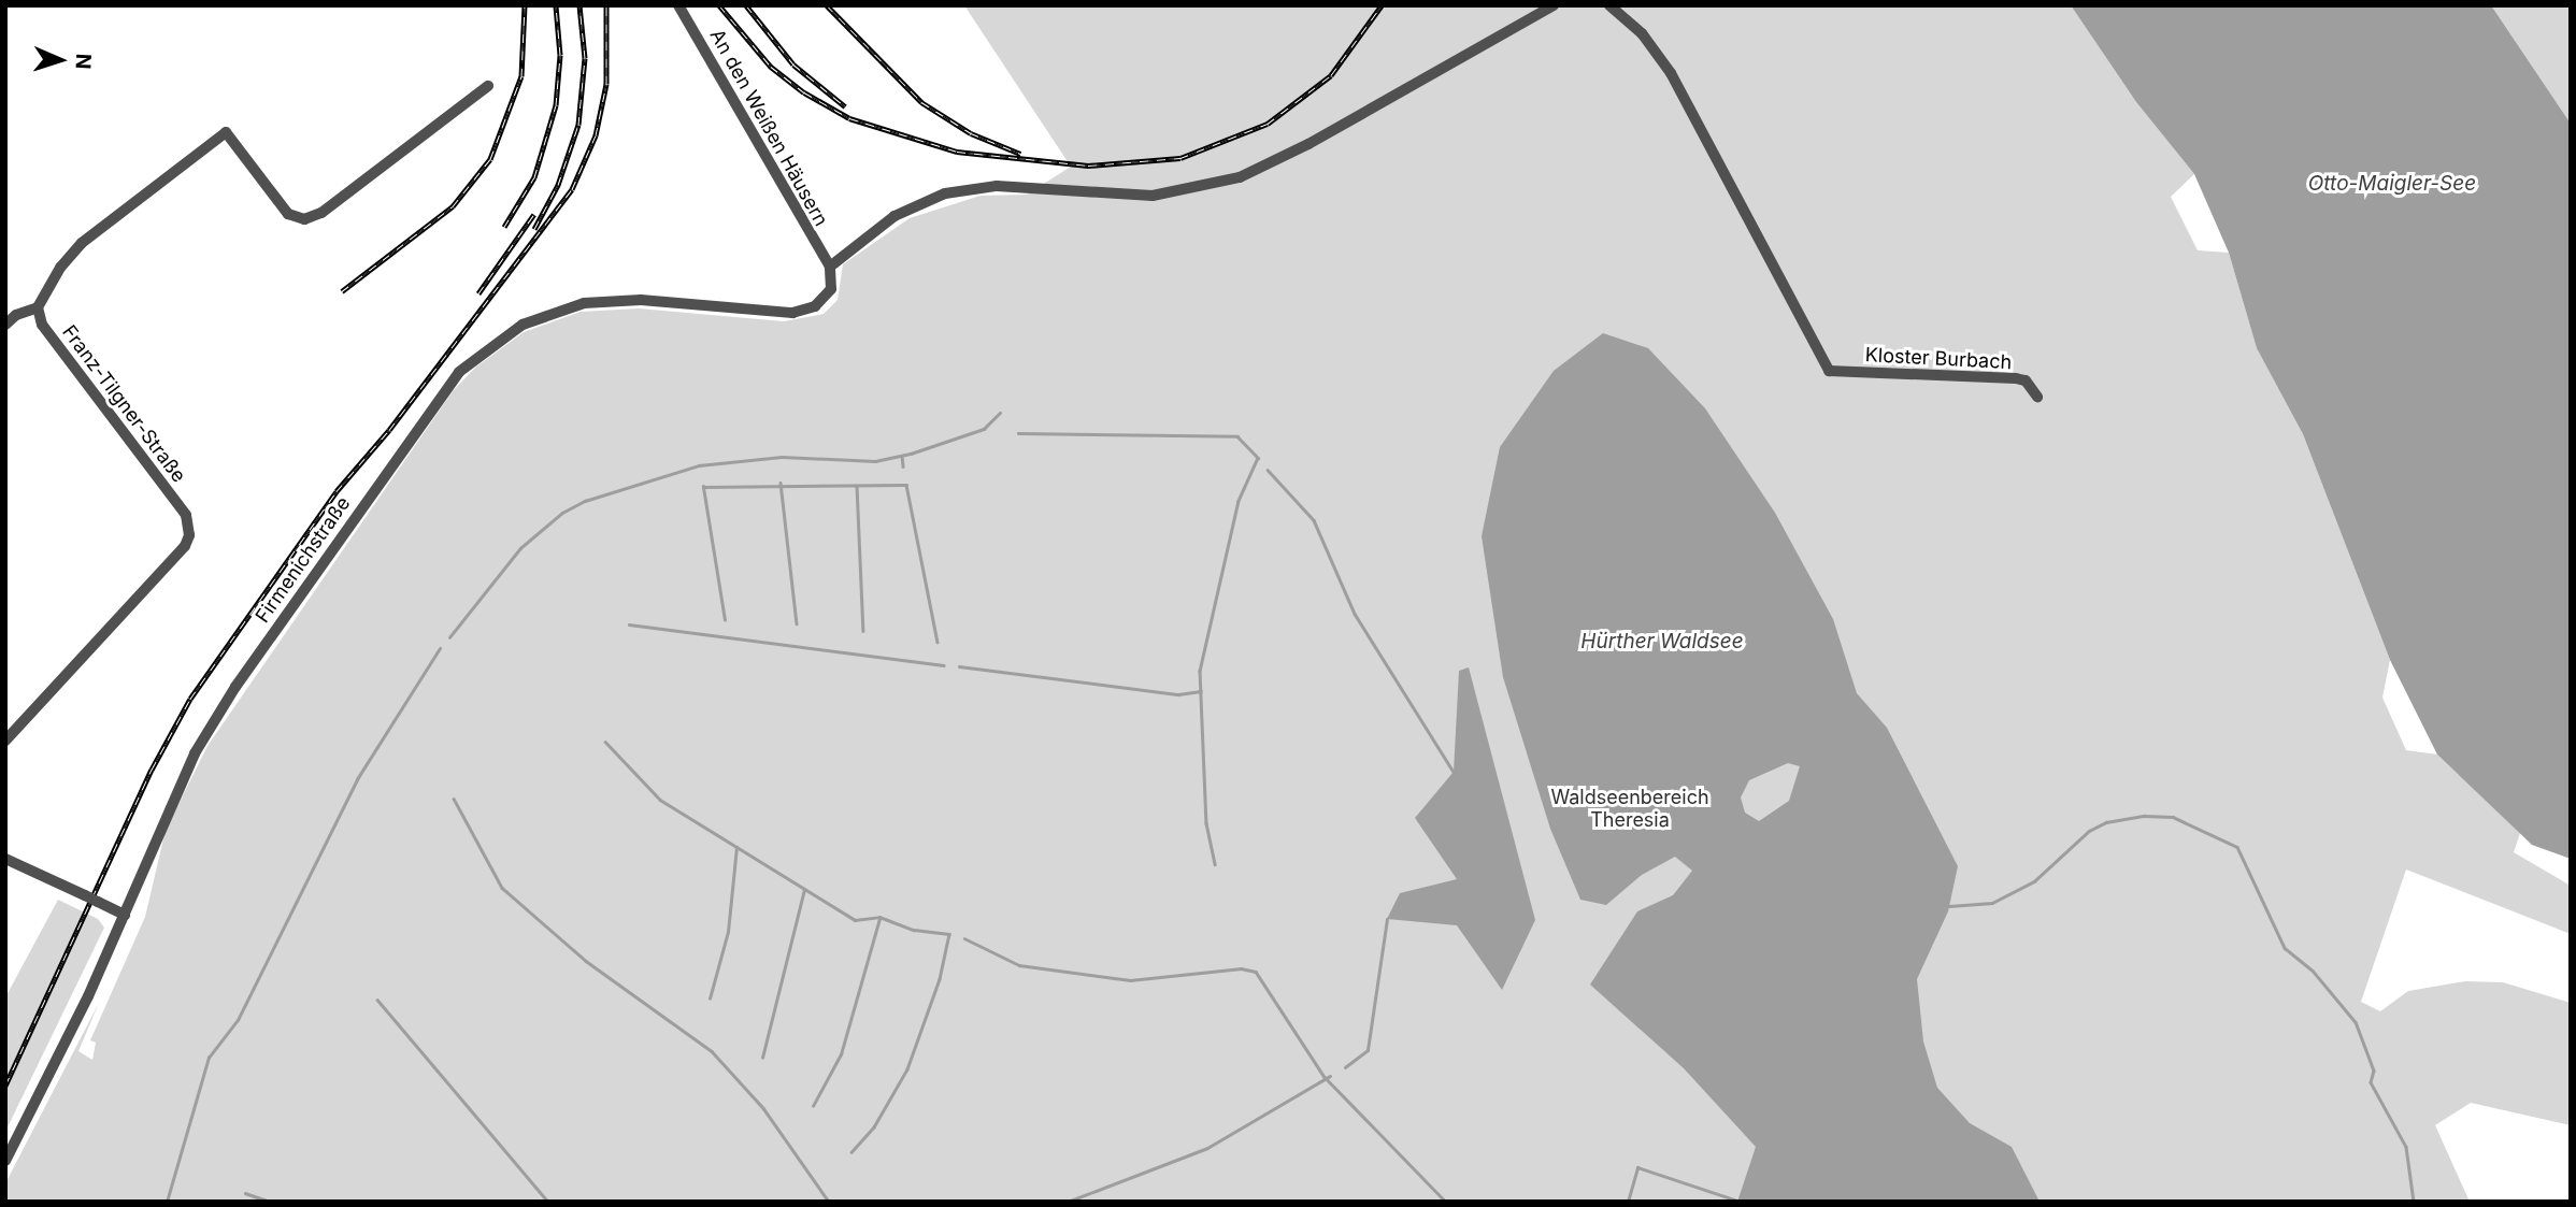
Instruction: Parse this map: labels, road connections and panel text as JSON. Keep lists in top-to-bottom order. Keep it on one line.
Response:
{"streets":{"street":["An den Weißen Häusern","Kloster Burbach","Franz-Tilgner-Straße","Firmenichstraße"]},"crossings":[["An den Weißen Häusern","Firmenichstraße"]],"water":["Otto-Maigler-See","Hürther Waldsee"],"parks":["Waldseenbereich Theresia"],"north":"right"}
